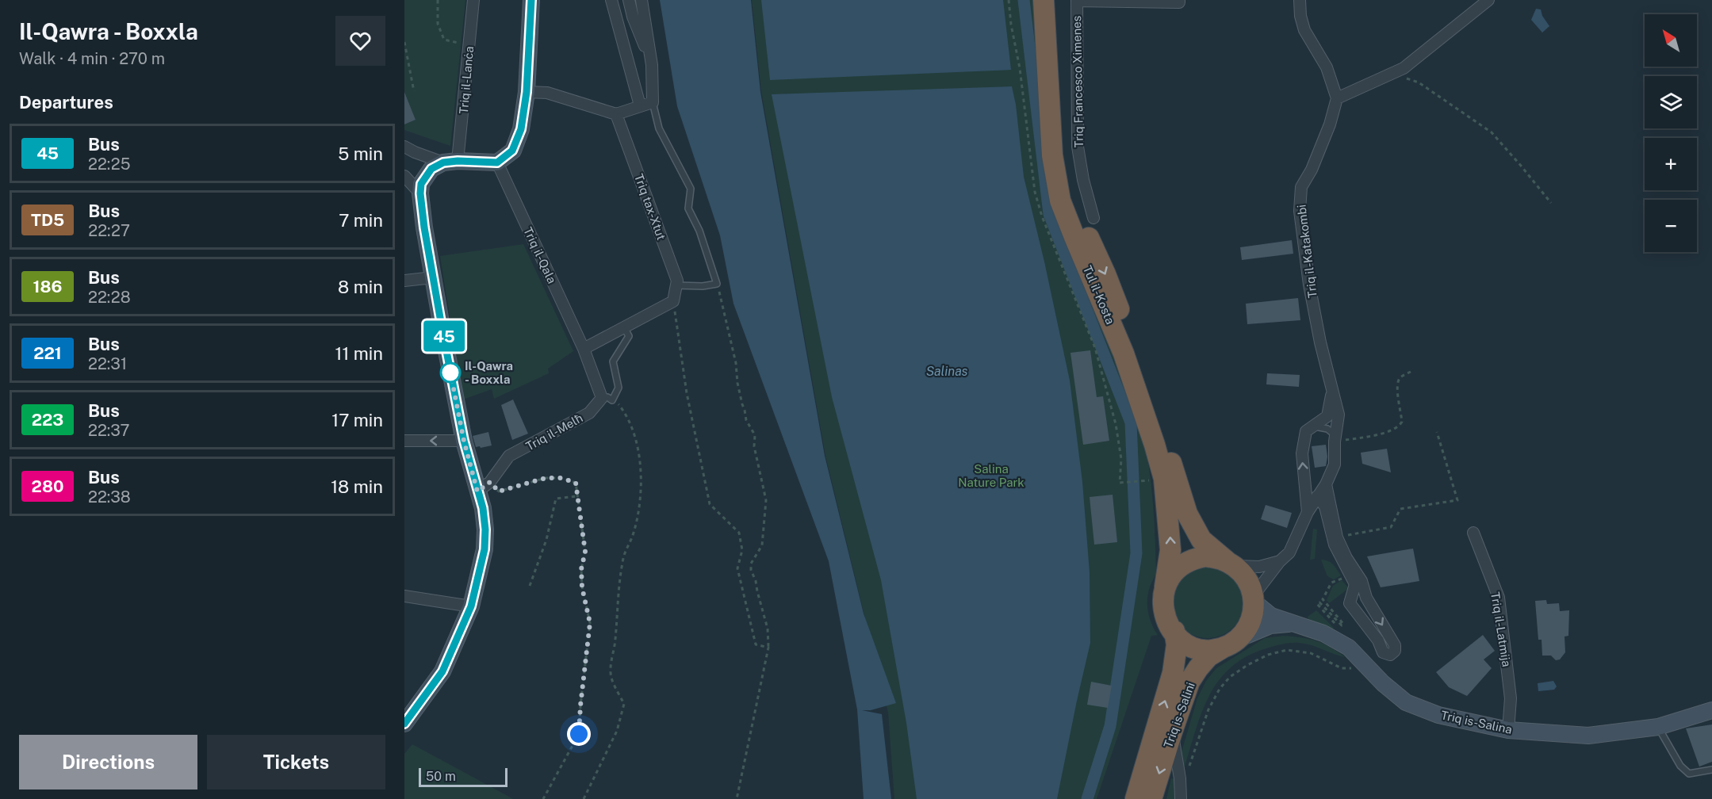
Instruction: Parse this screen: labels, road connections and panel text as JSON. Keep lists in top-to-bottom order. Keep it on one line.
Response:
{"streets":{"highway":["Tul il-Kosta","Triq is-Salini"],"street":["Triq il-Lanċa","Triq Francesco Ximenes","Triq tax-Xtut","Triq il-Katakombi","Triq il-Qala","Triq il-Melħ","Triq il-Latmija","Triq is-Salina"]},"crossings":[["Triq il-Katakombi","Tul il-Kosta"],["Triq il-Katakombi","Triq is-Salini"],["Triq il-Katakombi","Triq is-Salina"],["Tul il-Kosta","Triq is-Salini"],["Tul il-Kosta","Triq is-Salina"],["Triq il-Latmija","Triq is-Salina"],["Triq is-Salini","Triq is-Salina"]],"water":["Salinas"],"parks":["Salina Nature Park"],"places":["Il-Qawra - Boxxla"],"lines":["bus line 45"],"scale_bar":"50 m","north":"top left","page":{"heading":[["Il-Qawra - Boxxla","Walk · 4 min · 270 m"],"Departures"],"on_map":"45","map_buttons":["+","−"],"list":[{"mark":"45","name":"Bus","note":"22:25","value":"5 min"},{"mark":"TD5","name":"Bus","note":"22:27","value":"7 min"},{"mark":"186","name":"Bus","note":"22:28","value":"8 min"},{"mark":"221","name":"Bus","note":"22:31","value":"11 min"},{"mark":"223","name":"Bus","note":"22:37","value":"17 min"},{"mark":"280","name":"Bus","note":"22:38","value":"18 min"}],"buttons":["Directions","Tickets"],"scale":"50 m"}}
